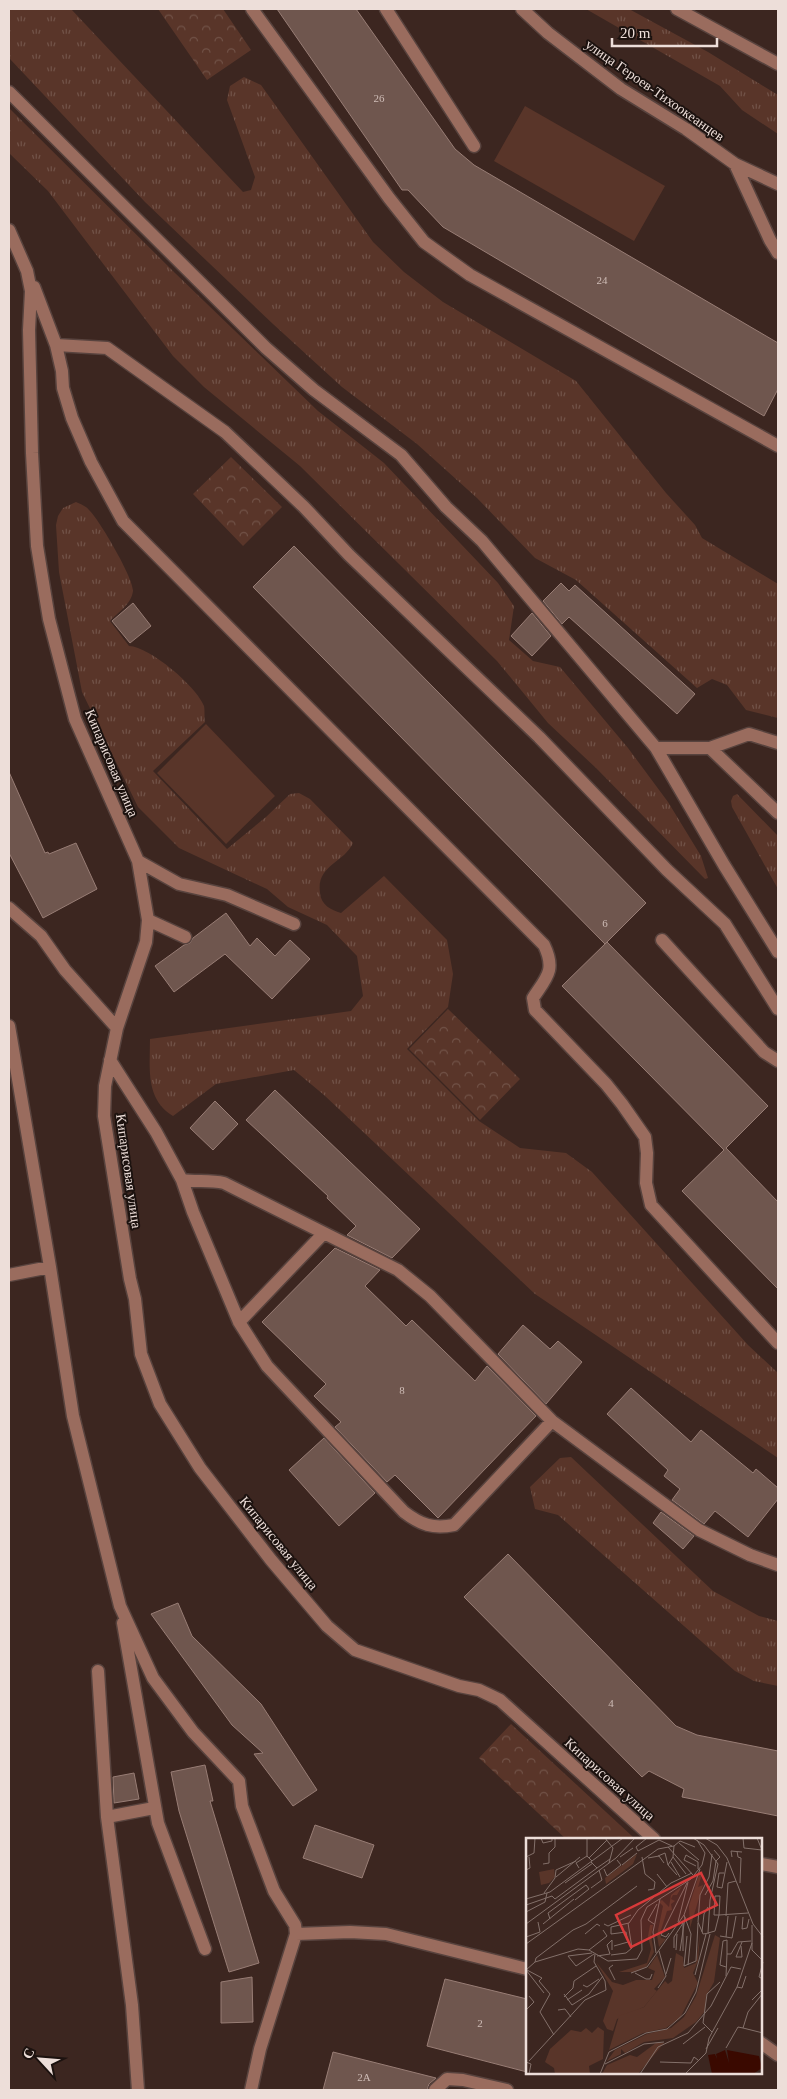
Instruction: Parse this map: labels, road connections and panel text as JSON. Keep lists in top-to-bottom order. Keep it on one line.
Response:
{"streets":{"street":["улица Героев-Тихоокеанцев","Кипарисовая улица"]},"house_numbers":["26","24","6","8","4","2","2А"],"scale_bar":"20 m","north":"top left"}
